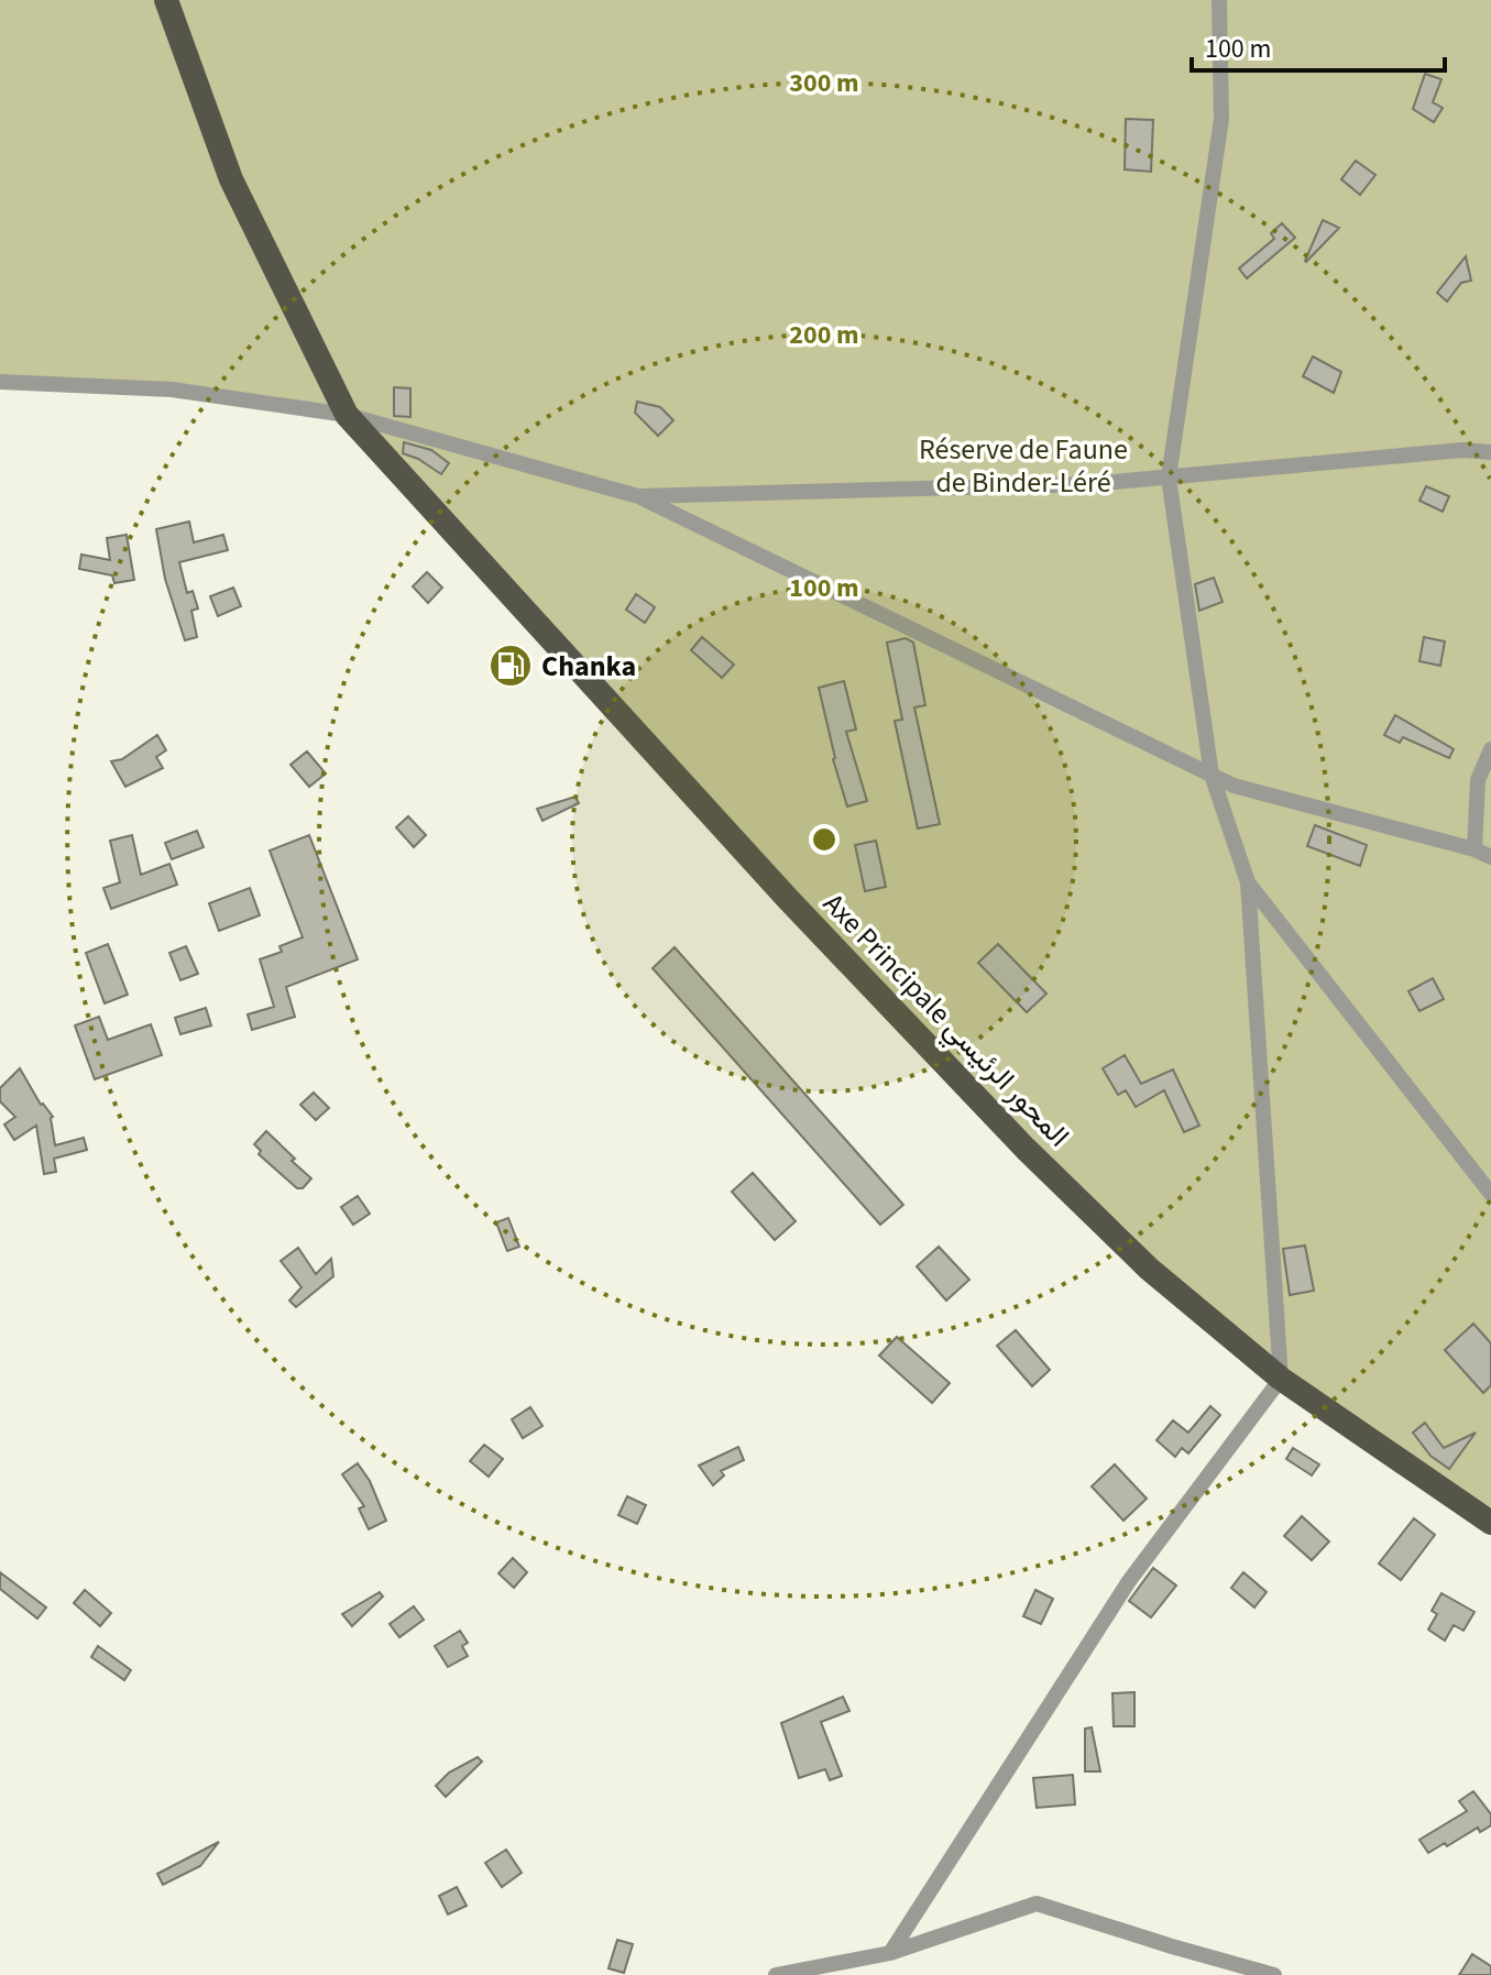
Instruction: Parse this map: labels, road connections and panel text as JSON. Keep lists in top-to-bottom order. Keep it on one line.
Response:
{"streets":{"main road":["Axe Principale المحور الرئيسي"]},"parks":["Réserve de Faune de Binder-Léré"],"places":{"fuel station":["Chanka"]},"scale_bar":"100 m","rings":["300 m","200 m","100 m"]}
